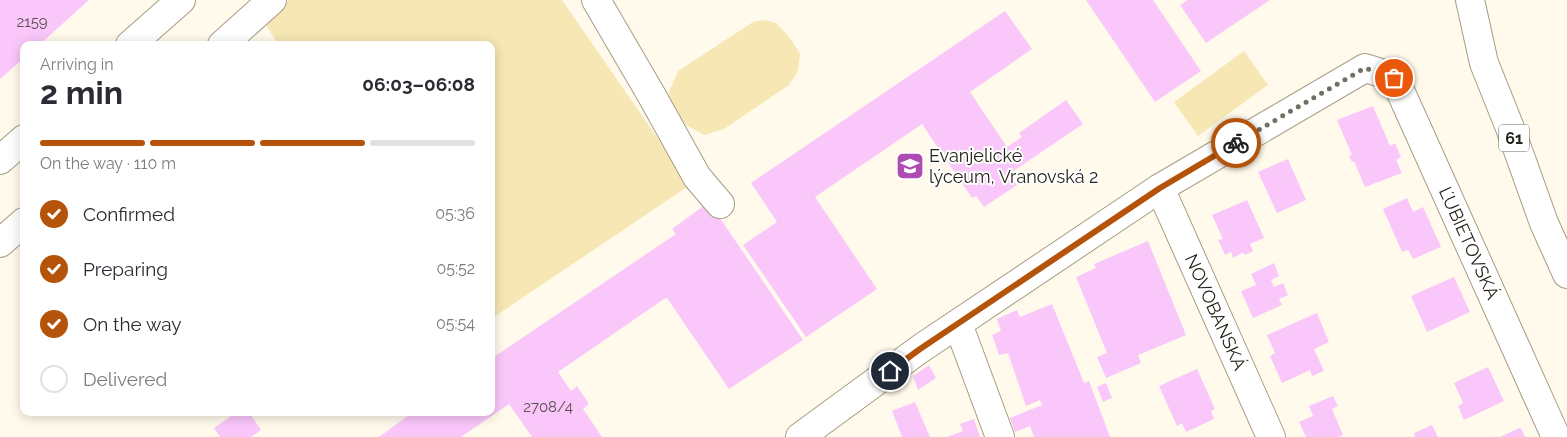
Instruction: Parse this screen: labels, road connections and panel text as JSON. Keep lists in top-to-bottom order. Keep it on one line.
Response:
{"streets":{"street":["61","ĽUBIETOVSKÁ","NOVOBANSKÁ"]},"crossings":[["ĽUBIETOVSKÁ","NOVOBANSKÁ"]],"places":{"school or university":["Evanjelické lýceum, Vranovská 2"]},"house_numbers":["2159","2708/4"],"page":{"heading":["2 min","Arriving in","06:03–06:08"],"bar":"On the way · 110 m","list":[["Confirmed","05:36"],["Preparing","05:52"],["On the way","05:54"],"Delivered"]}}
